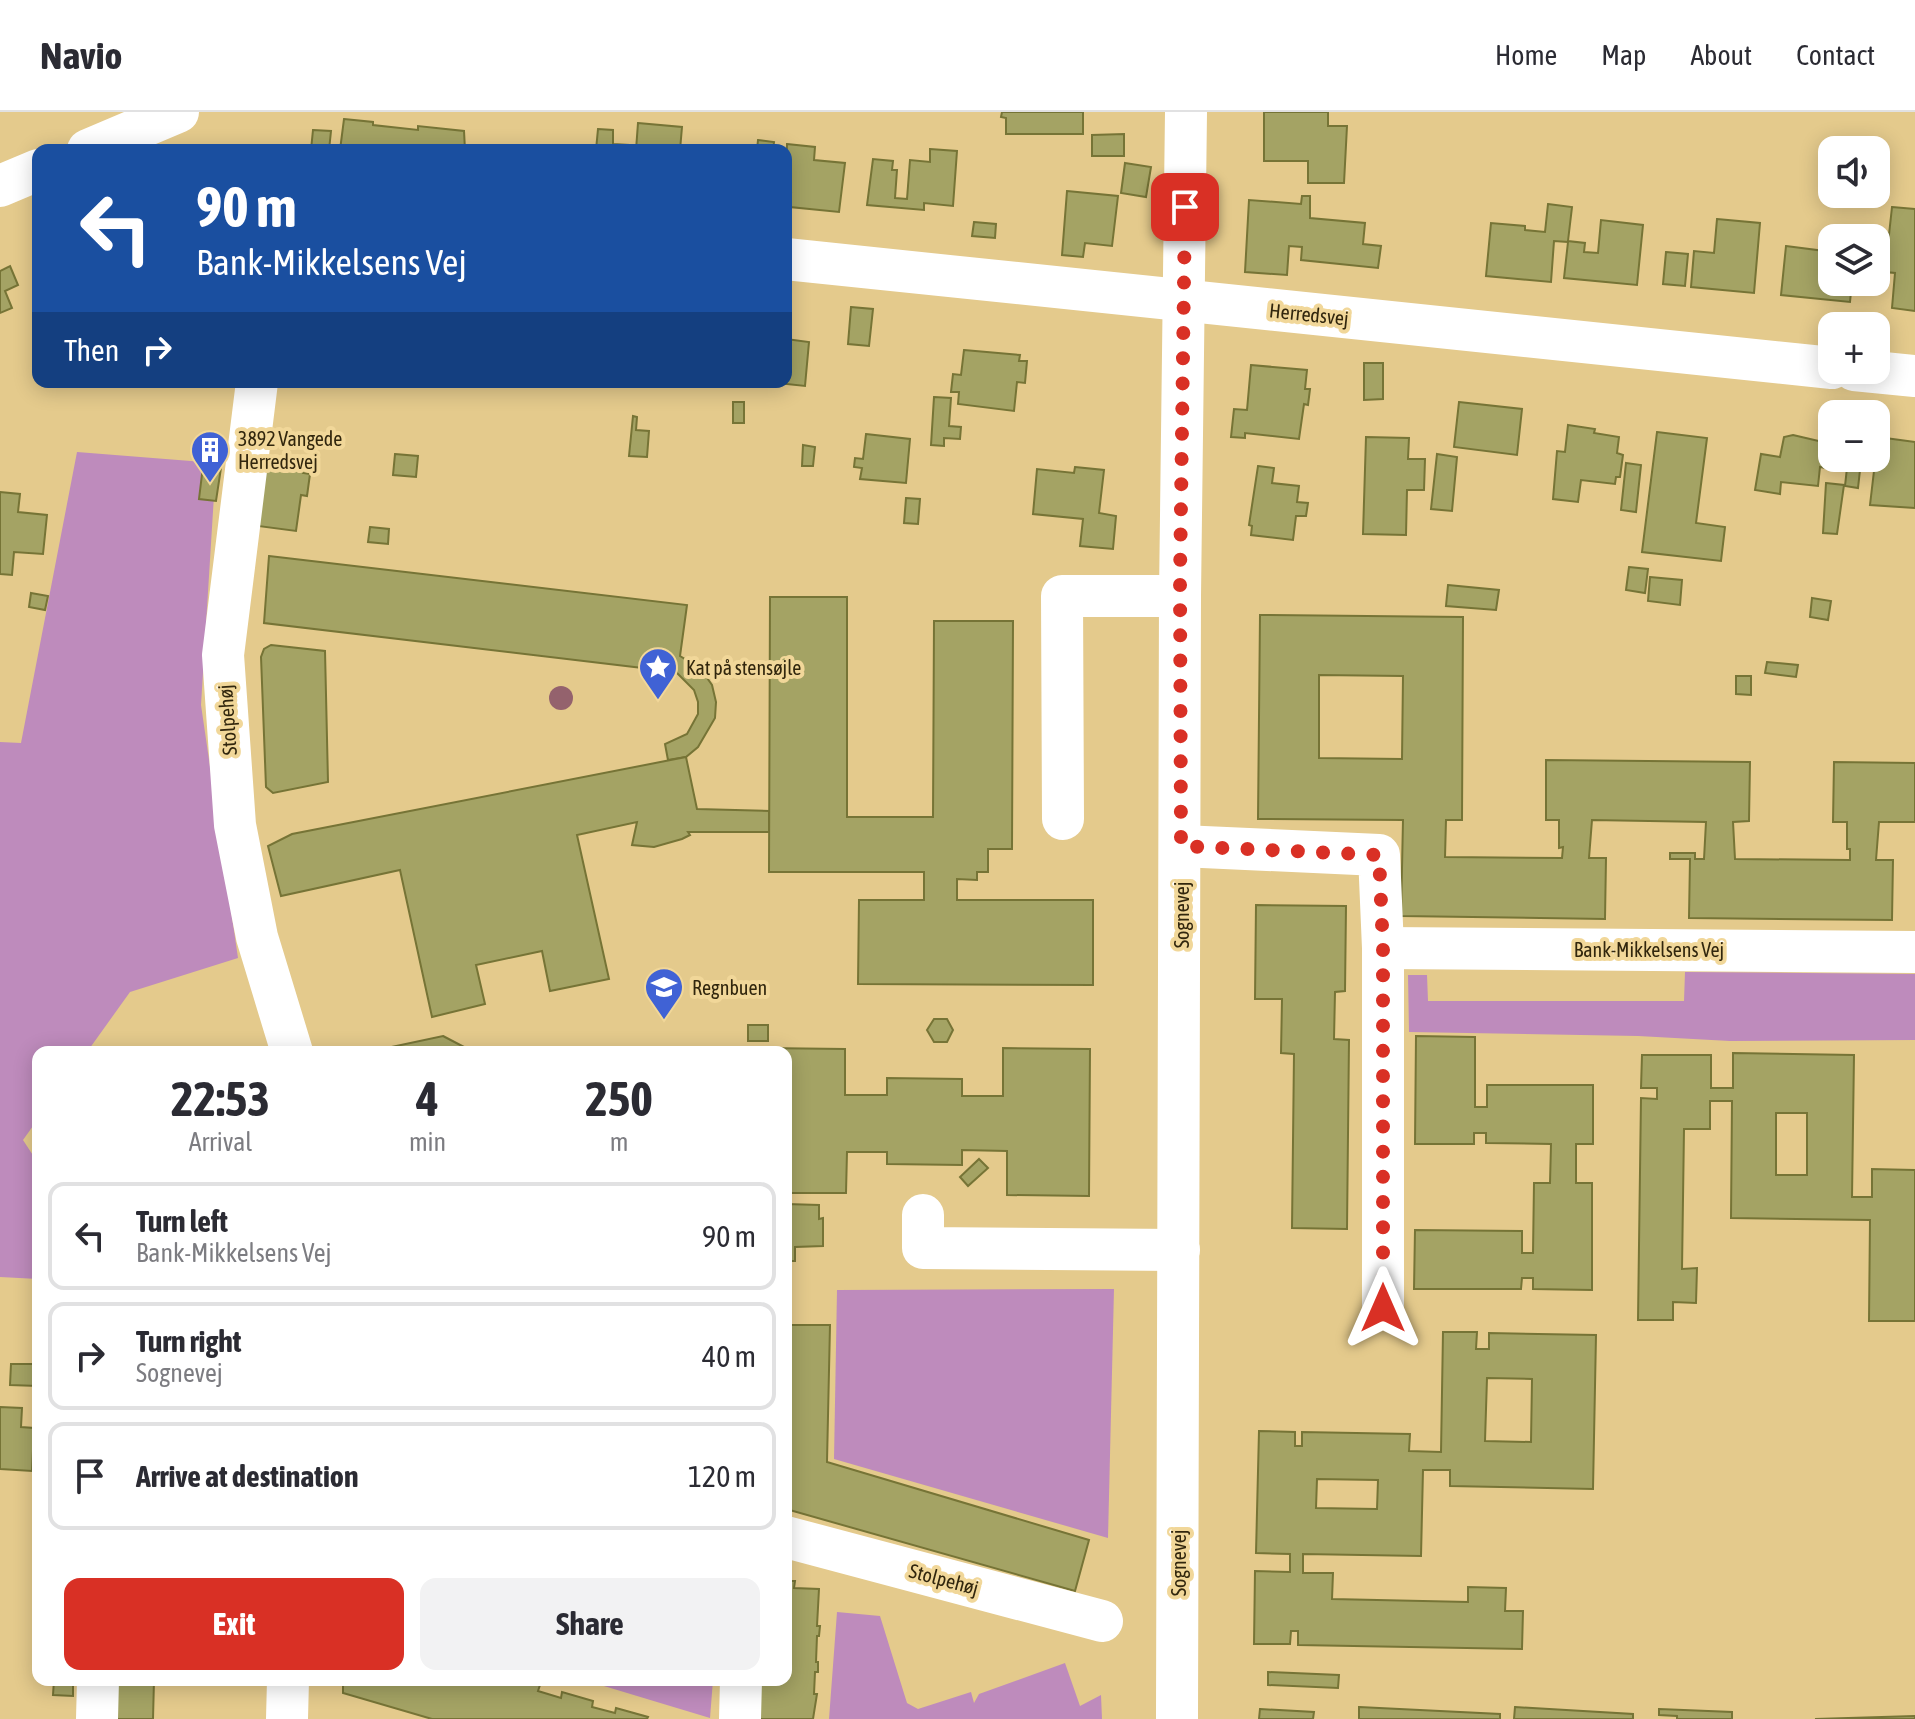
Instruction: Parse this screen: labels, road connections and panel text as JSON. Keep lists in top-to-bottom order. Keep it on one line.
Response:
{"streets":{"street":["Herredsvej","Stolpehøj","Sognevej","Bank-Mikkelsens Vej"]},"crossings":[["Herredsvej","Sognevej"]],"places":{"building":["3892 Vangede Herredsvej"],"place":["Kat på stensøjle"],"school or university":["Regnbuen"]},"page":{"header":"Navio","nav":["Home","Map","About","Contact"],"map_buttons":["+","−"],"turn":["90 m","Bank-Mikkelsens Vej"],"then":"Then","eta":["22:53","Arrival","4","min","250","m"],"list":[{"name":"Turn left","note":"Bank-Mikkelsens Vej","value":"90 m"},{"name":"Turn right","note":"Sognevej","value":"40 m"},{"name":"Arrive at destination","value":"120 m"}],"buttons":["Exit","Share"]}}
